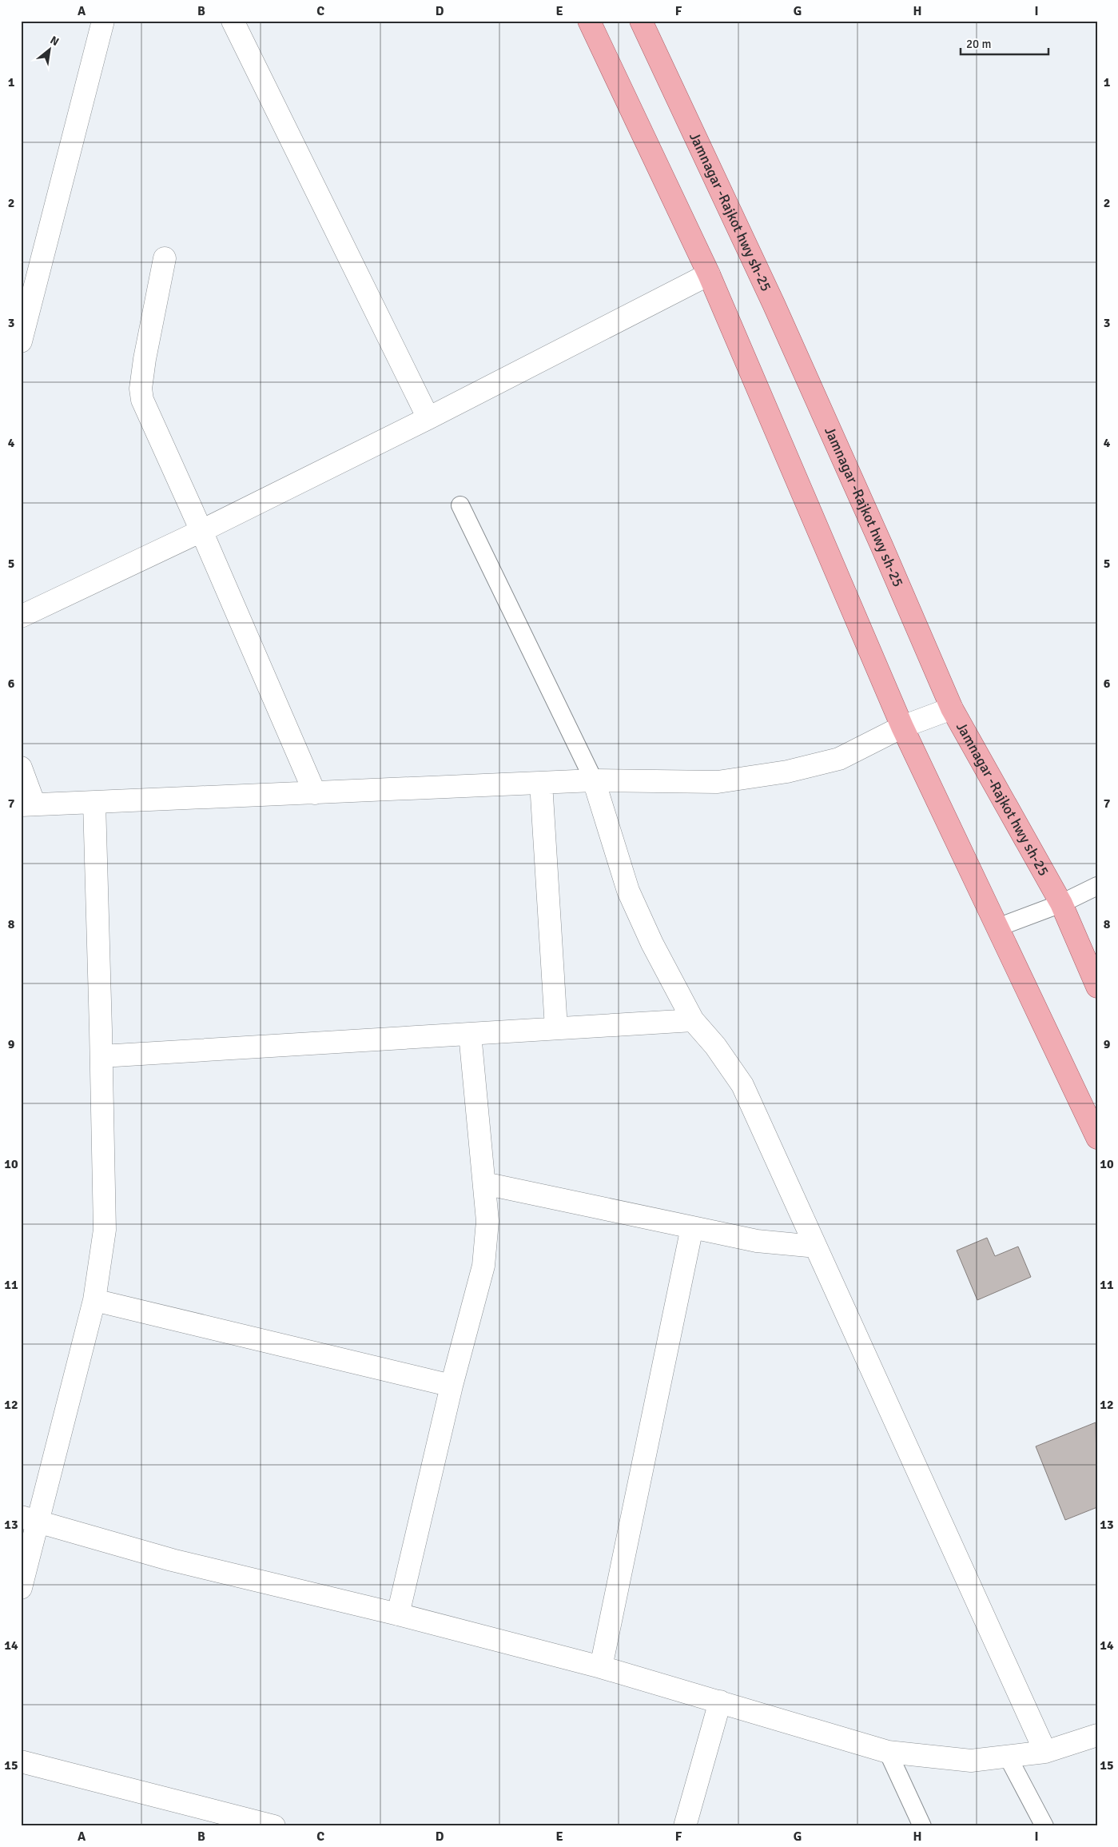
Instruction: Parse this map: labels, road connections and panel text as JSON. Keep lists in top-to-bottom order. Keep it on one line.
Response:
{"streets":{"main road":["Jamnagar -Rajkot hwy sh-25"]},"scale_bar":"20 m","north":"top right","grid":{"columns":["A","B","C","D","E","F","G","H","I"],"rows":["1","2","3","4","5","6","7","8","9","10","11","12","13","14","15"]}}
